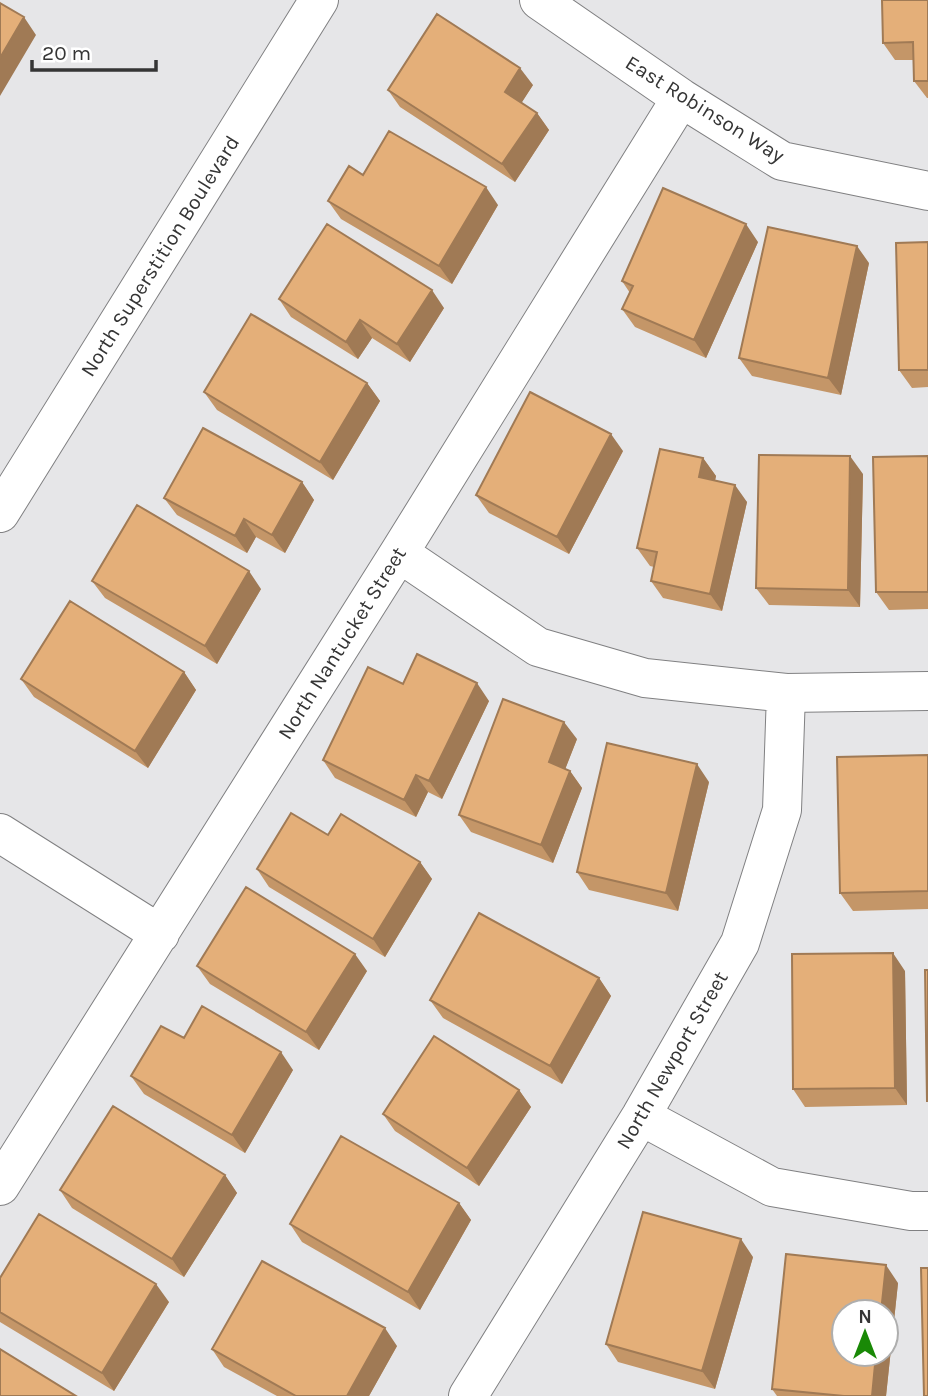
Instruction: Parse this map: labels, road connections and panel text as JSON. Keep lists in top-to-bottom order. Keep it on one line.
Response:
{"streets":{"street":["East Robinson Way","North Superstition Boulevard","North Nantucket Street","North Newport Street"]},"crossings":[["East Robinson Way","North Nantucket Street"]],"scale_bar":"20 m","north":"top"}
